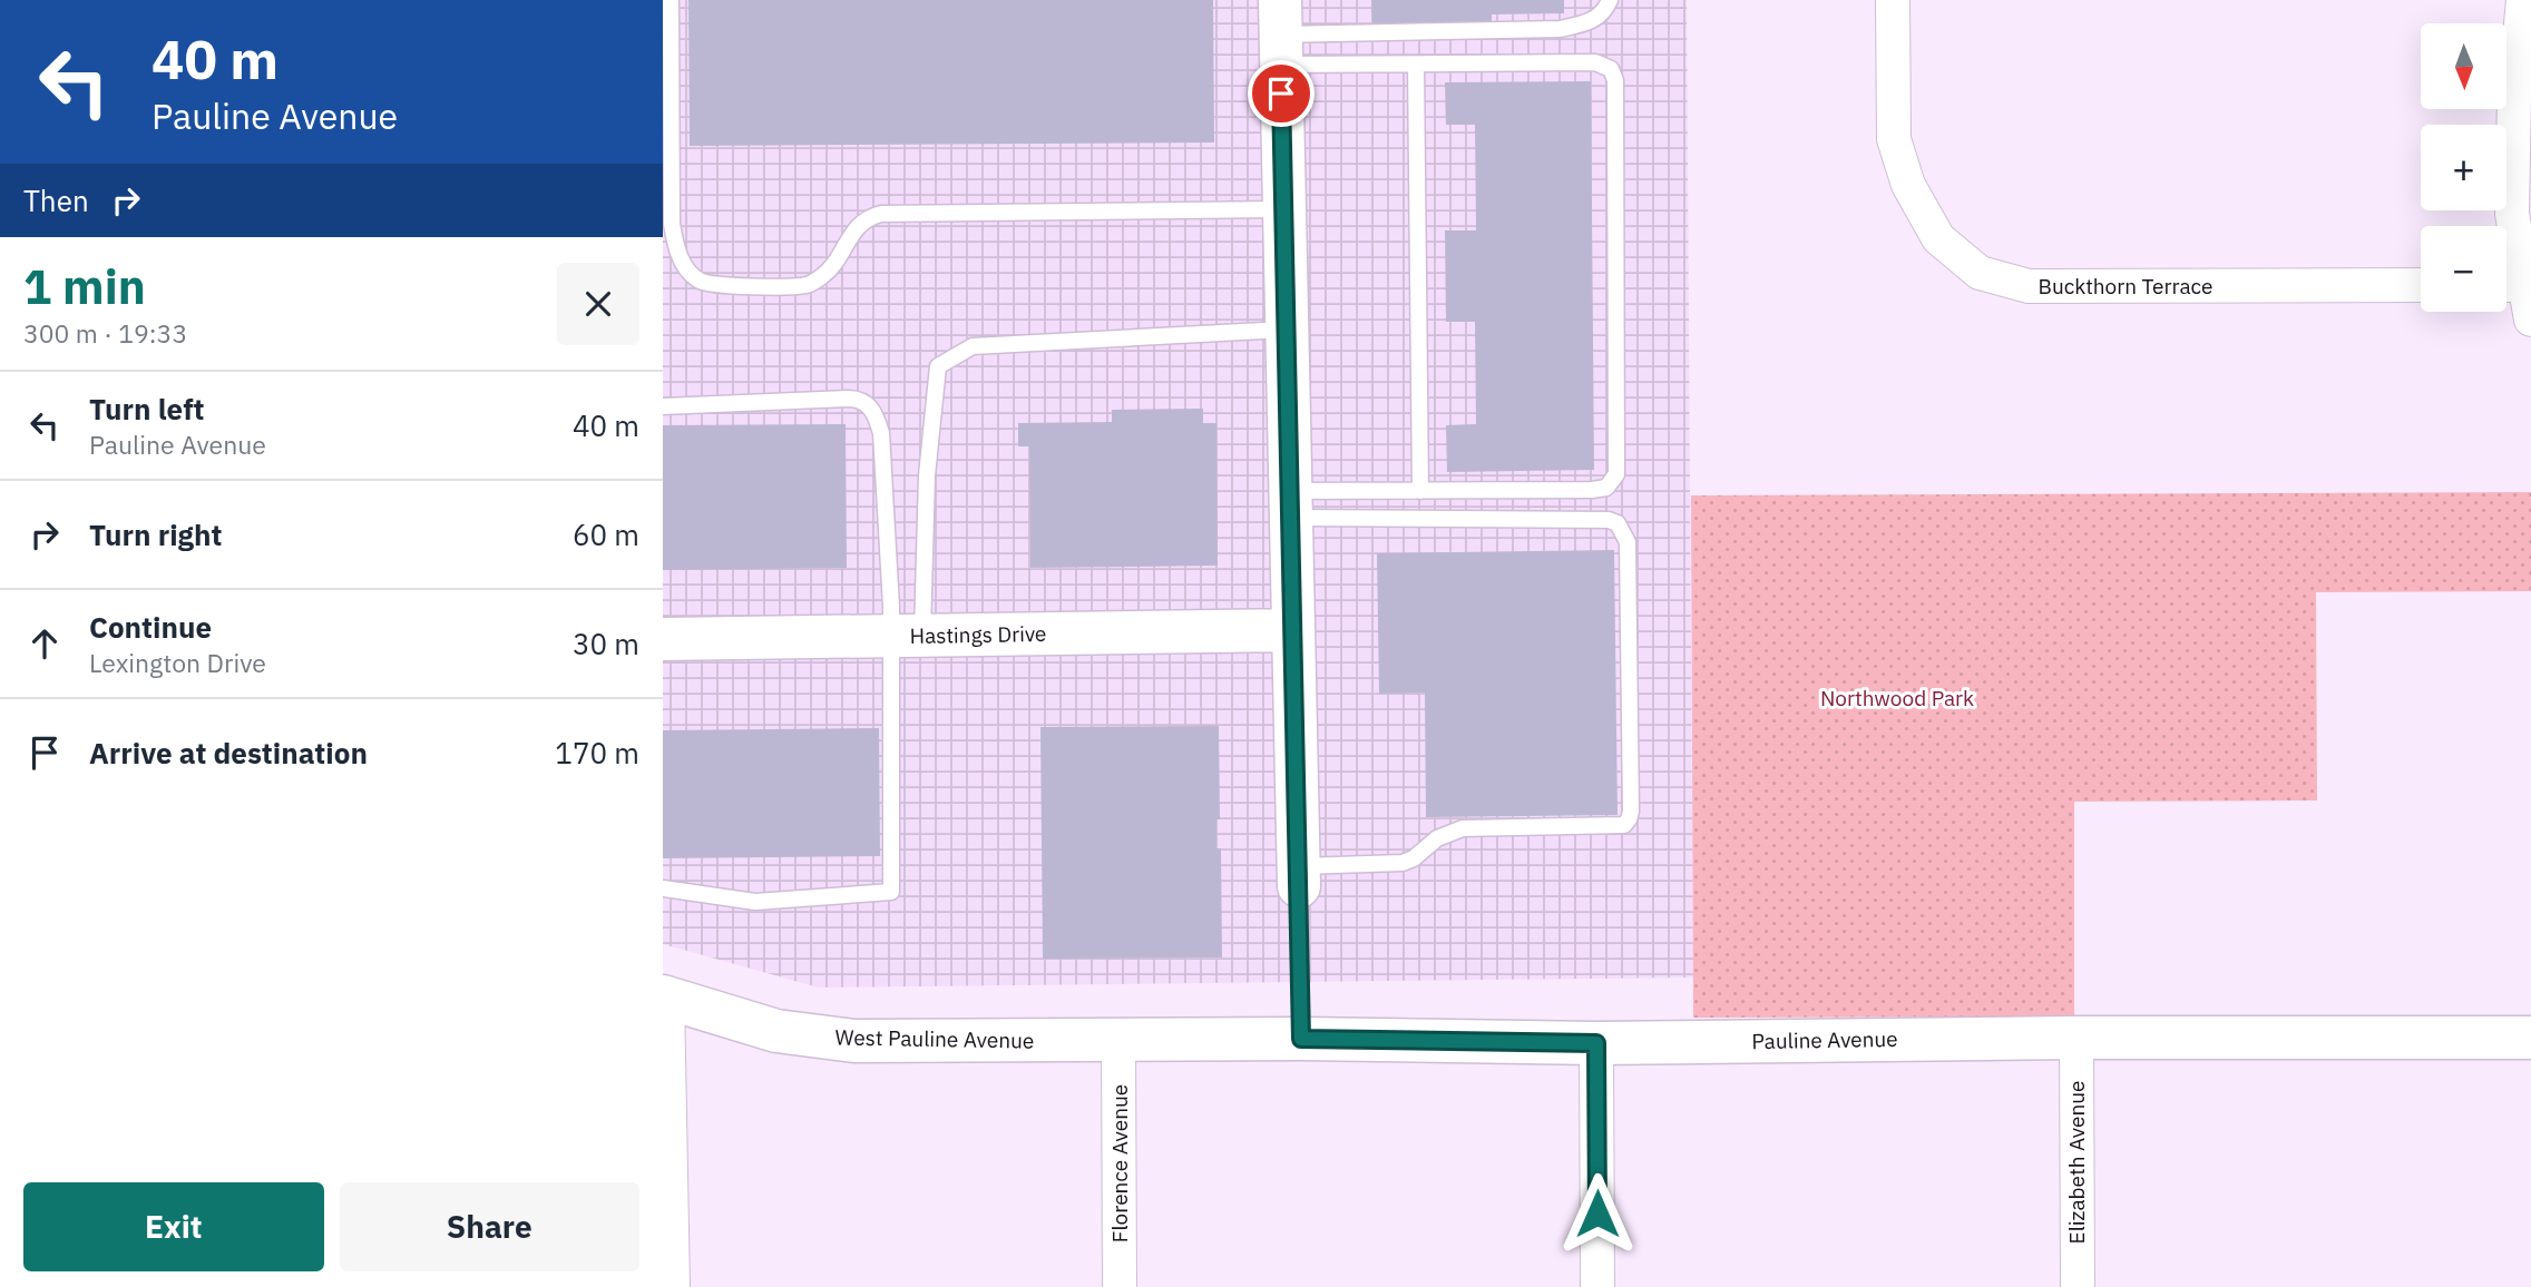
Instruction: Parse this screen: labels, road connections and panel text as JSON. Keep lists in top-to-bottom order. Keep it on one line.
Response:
{"streets":{"street":["Buckthorn Terrace","Hastings Drive","West Pauline Avenue","Pauline Avenue","Elizabeth Avenue","Florence Avenue"]},"crossings":[["West Pauline Avenue","Pauline Avenue"],["West Pauline Avenue","Florence Avenue"],["Pauline Avenue","Elizabeth Avenue"],["Pauline Avenue","Florence Avenue"]],"parks":["Northwood Park"],"north":"bottom","page":{"turn":["40 m","Pauline Avenue"],"map_buttons":["+","−"],"then":"Then","heading":["1 min","300 m · 19:33"],"list":[{"name":"Turn left","note":"Pauline Avenue","value":"40 m"},{"name":"Turn right","value":"60 m"},{"name":"Continue","note":"Lexington Drive","value":"30 m"},{"name":"Arrive at destination","value":"170 m"}],"buttons":["Exit","Share"]}}
